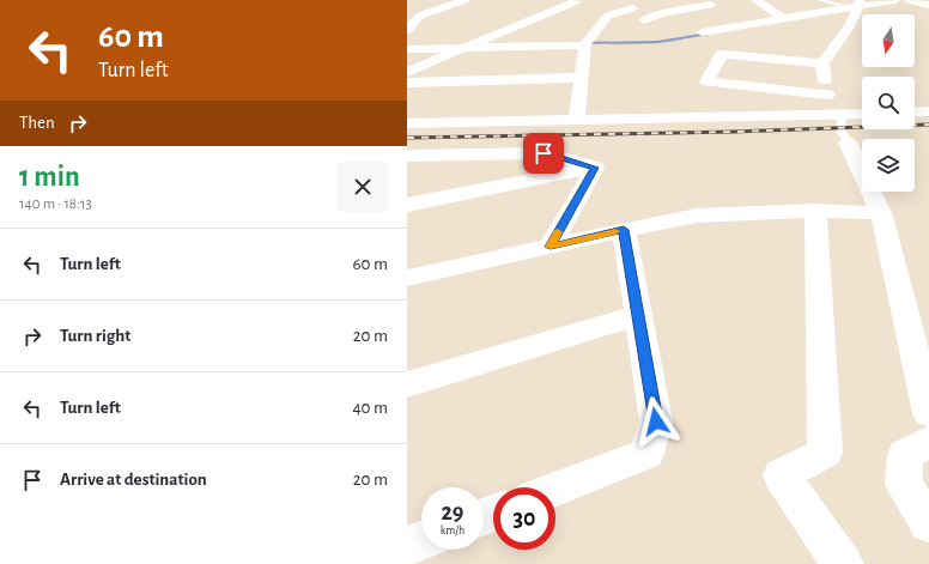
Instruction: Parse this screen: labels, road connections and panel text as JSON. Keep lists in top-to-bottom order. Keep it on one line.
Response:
{"north":"bottom","page":{"turn":["60 m","Turn left"],"then":"Then","heading":["1 min","140 m · 18:13"],"list":[{"name":"Turn left","value":"60 m"},{"name":"Turn right","value":"20 m"},{"name":"Turn left","value":"40 m"},{"name":"Arrive at destination","value":"20 m"}],"speed":"29 km/h","limit":"30"}}
